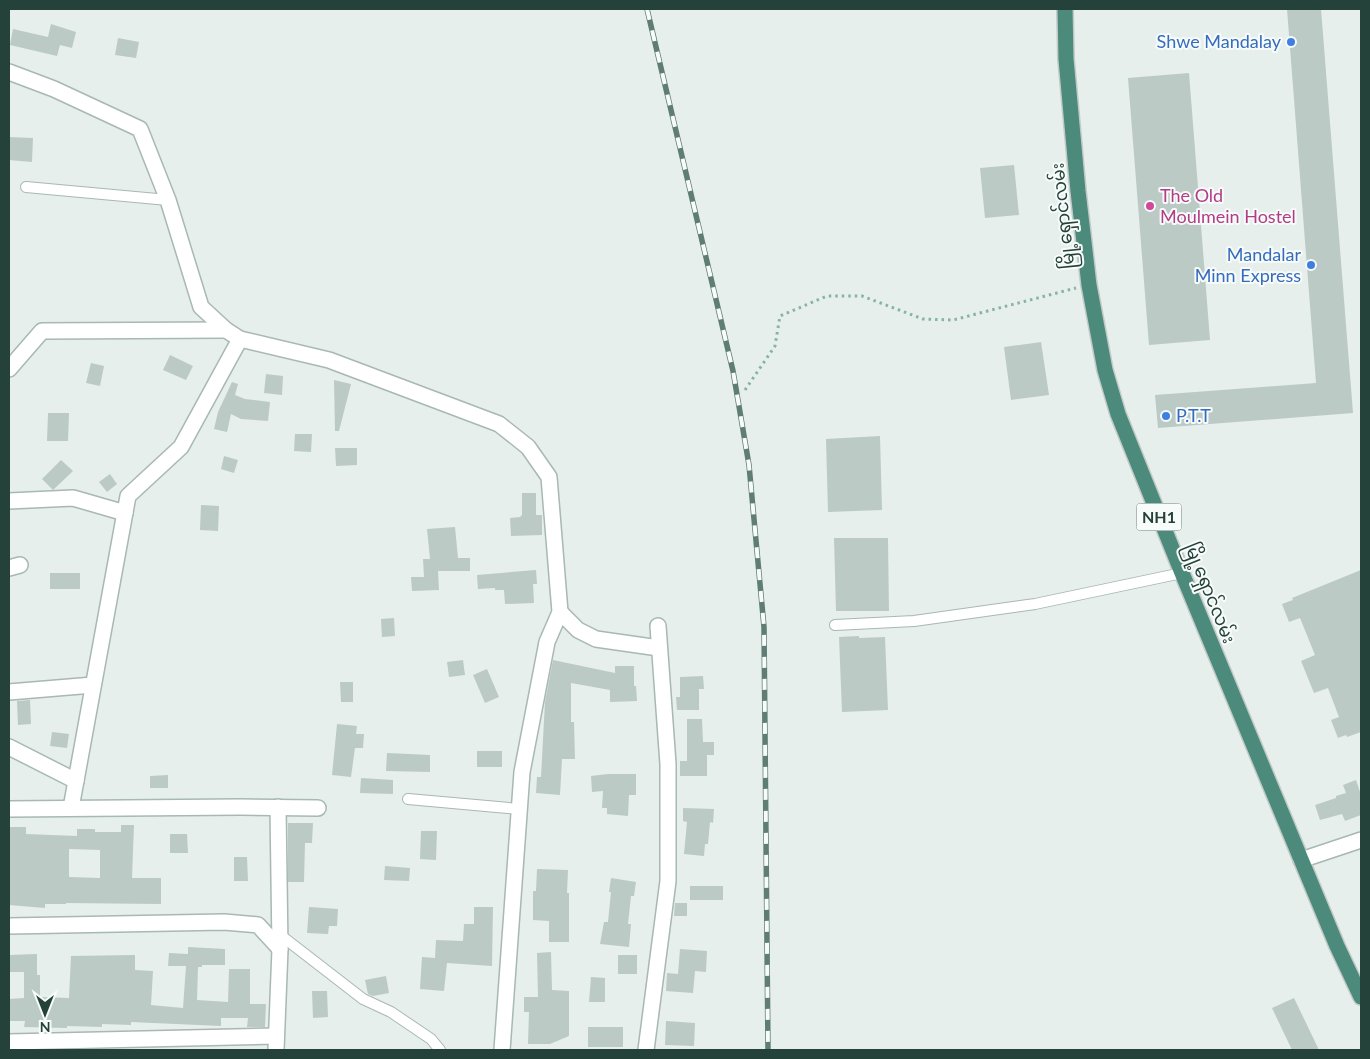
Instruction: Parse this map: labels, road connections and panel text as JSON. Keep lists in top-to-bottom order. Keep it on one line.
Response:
{"streets":{"highway":["မြို့ရှောင်လမ်း","NH1"]},"places":["Shwe Mandalay","The Old Moulmein Hostel","Mandalar Minn Express","P.T.T"],"north":"bottom"}
